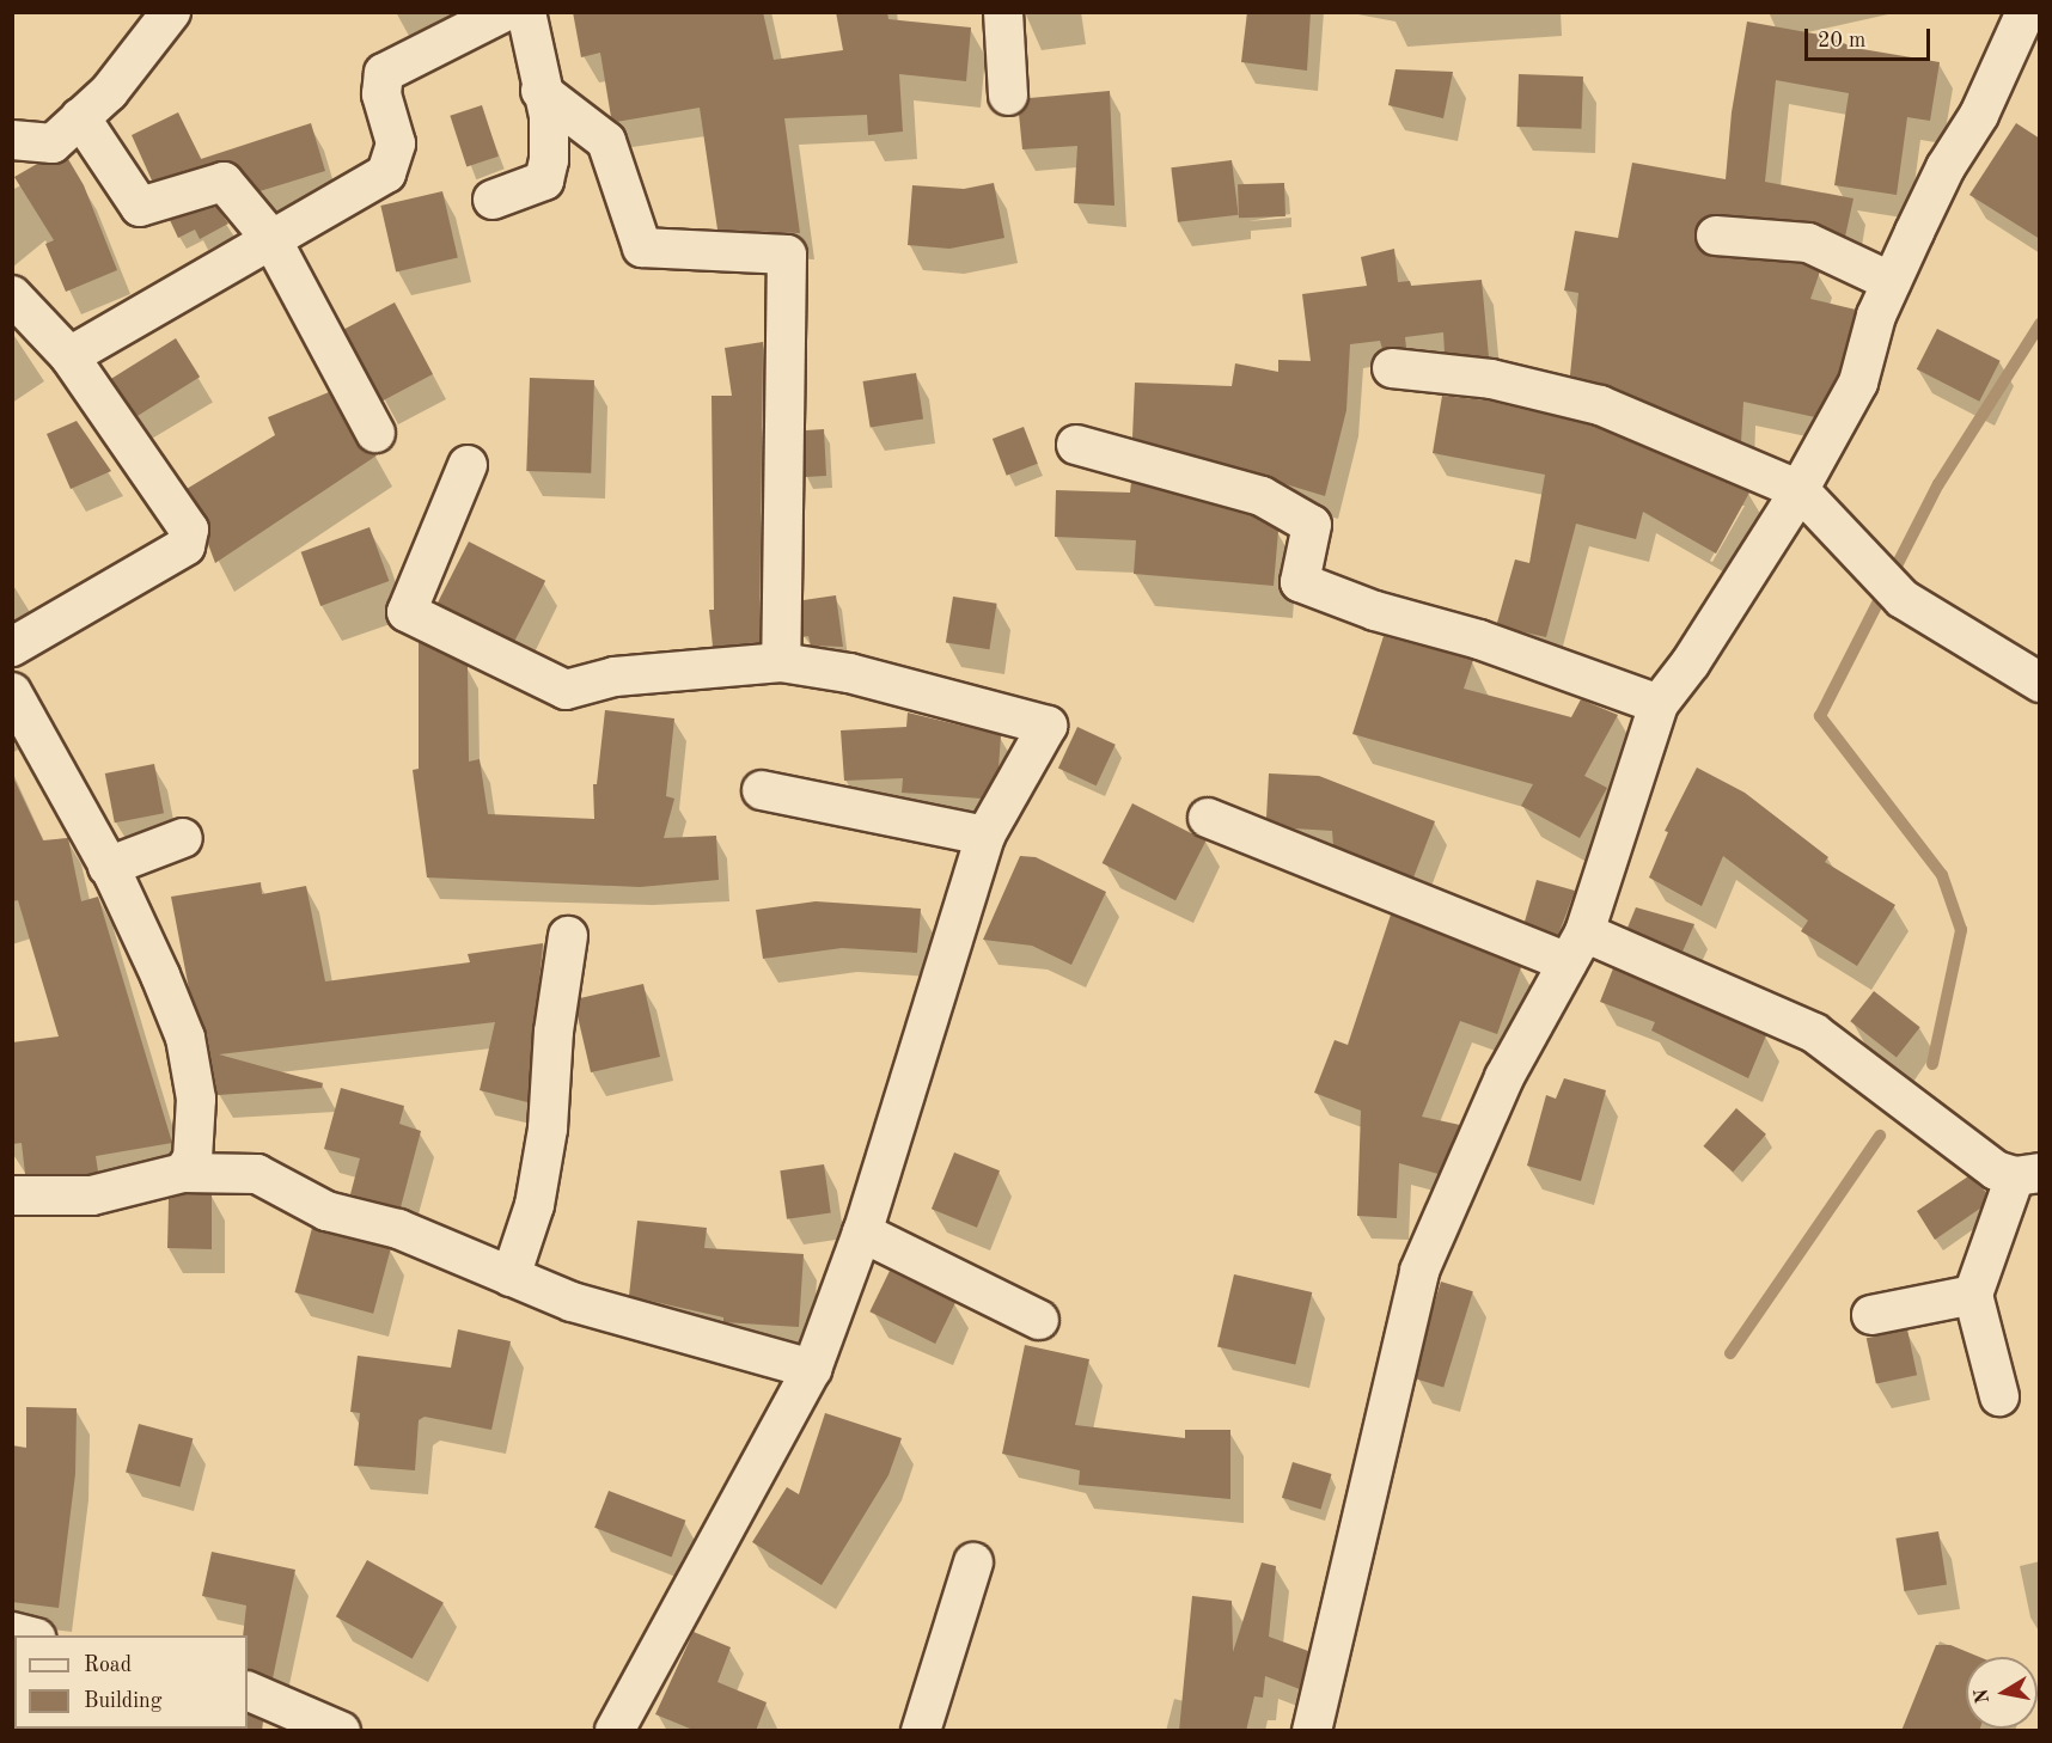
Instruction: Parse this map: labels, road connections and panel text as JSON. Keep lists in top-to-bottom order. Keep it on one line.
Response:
{"legend":["Road","Building"],"scale_bar":"20 m","north":"left"}
